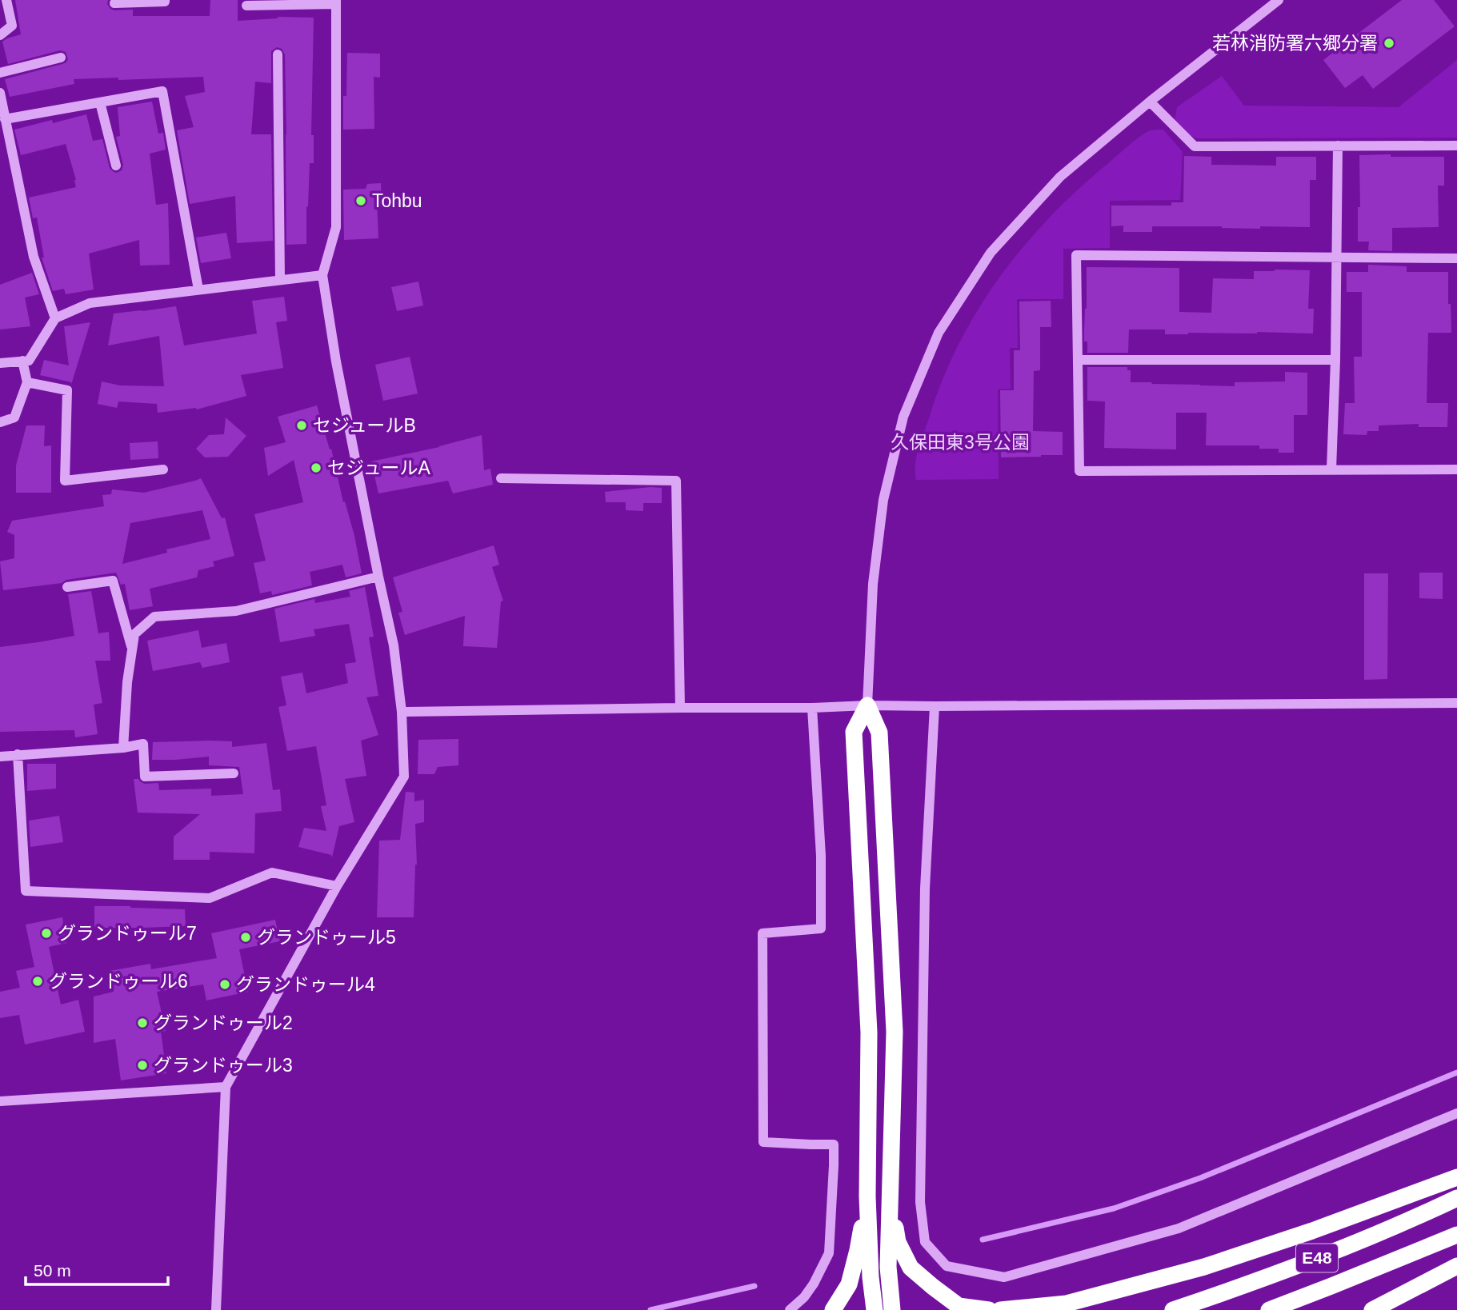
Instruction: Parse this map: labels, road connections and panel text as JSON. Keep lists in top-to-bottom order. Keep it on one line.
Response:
{"streets":{"highway":["E48"]},"parks":["久保田東3号公園"],"places":["若林消防署六郷分署","Tohbu","セジュールB","セジュールA","グランドゥール7","グランドゥール5","グランドゥール6","グランドゥール4","グランドゥール2","グランドゥール3"],"scale_bar":"50 m"}
